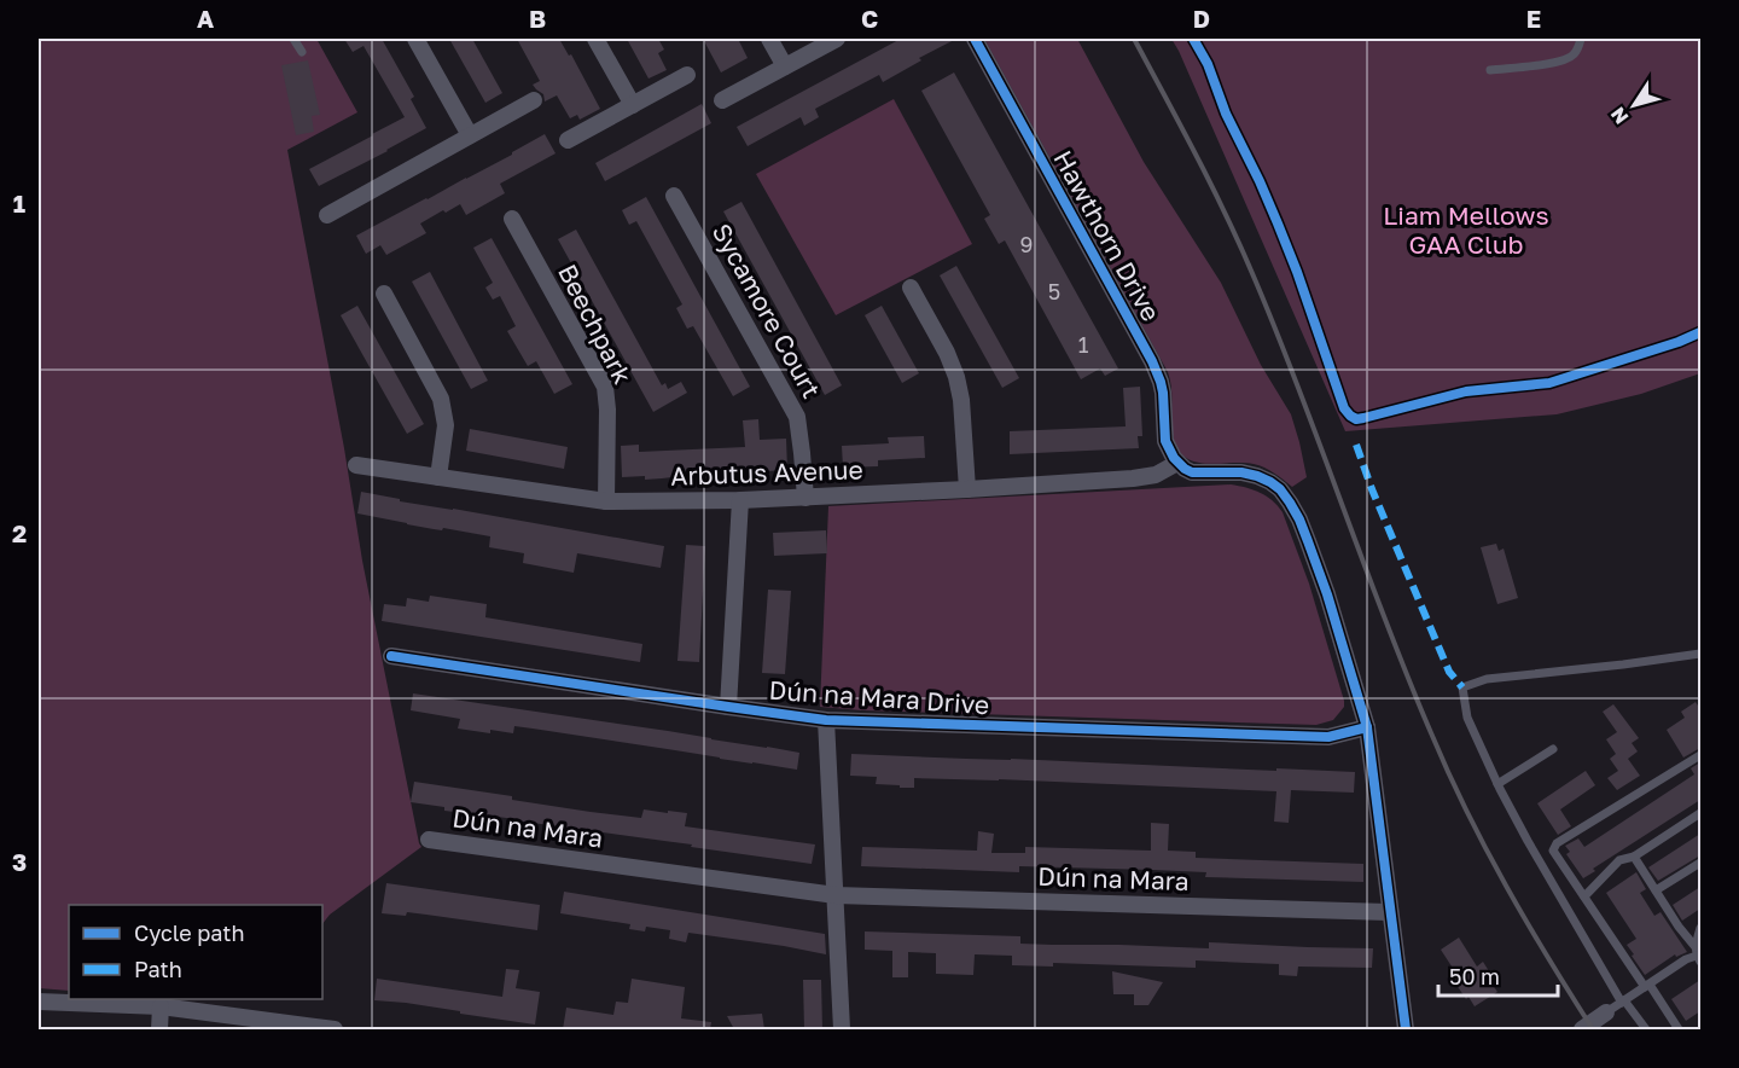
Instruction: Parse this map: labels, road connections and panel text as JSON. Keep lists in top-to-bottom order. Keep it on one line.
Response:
{"streets":{"street":["Hawthorn Drive","Sycamore Court","Beechpark","Arbutus Avenue","Dún na Mara Drive","Dún na Mara"]},"crossings":[["Hawthorn Drive","Arbutus Avenue"],["Sycamore Court","Arbutus Avenue"],["Beechpark","Arbutus Avenue"]],"parks":["Liam Mellows GAA Club"],"house_numbers":["9","5","1"],"legend":["Cycle path","Path"],"scale_bar":"50 m","north":"bottom left","grid":{"columns":["A","B","C","D","E"],"rows":["1","2","3"]}}
